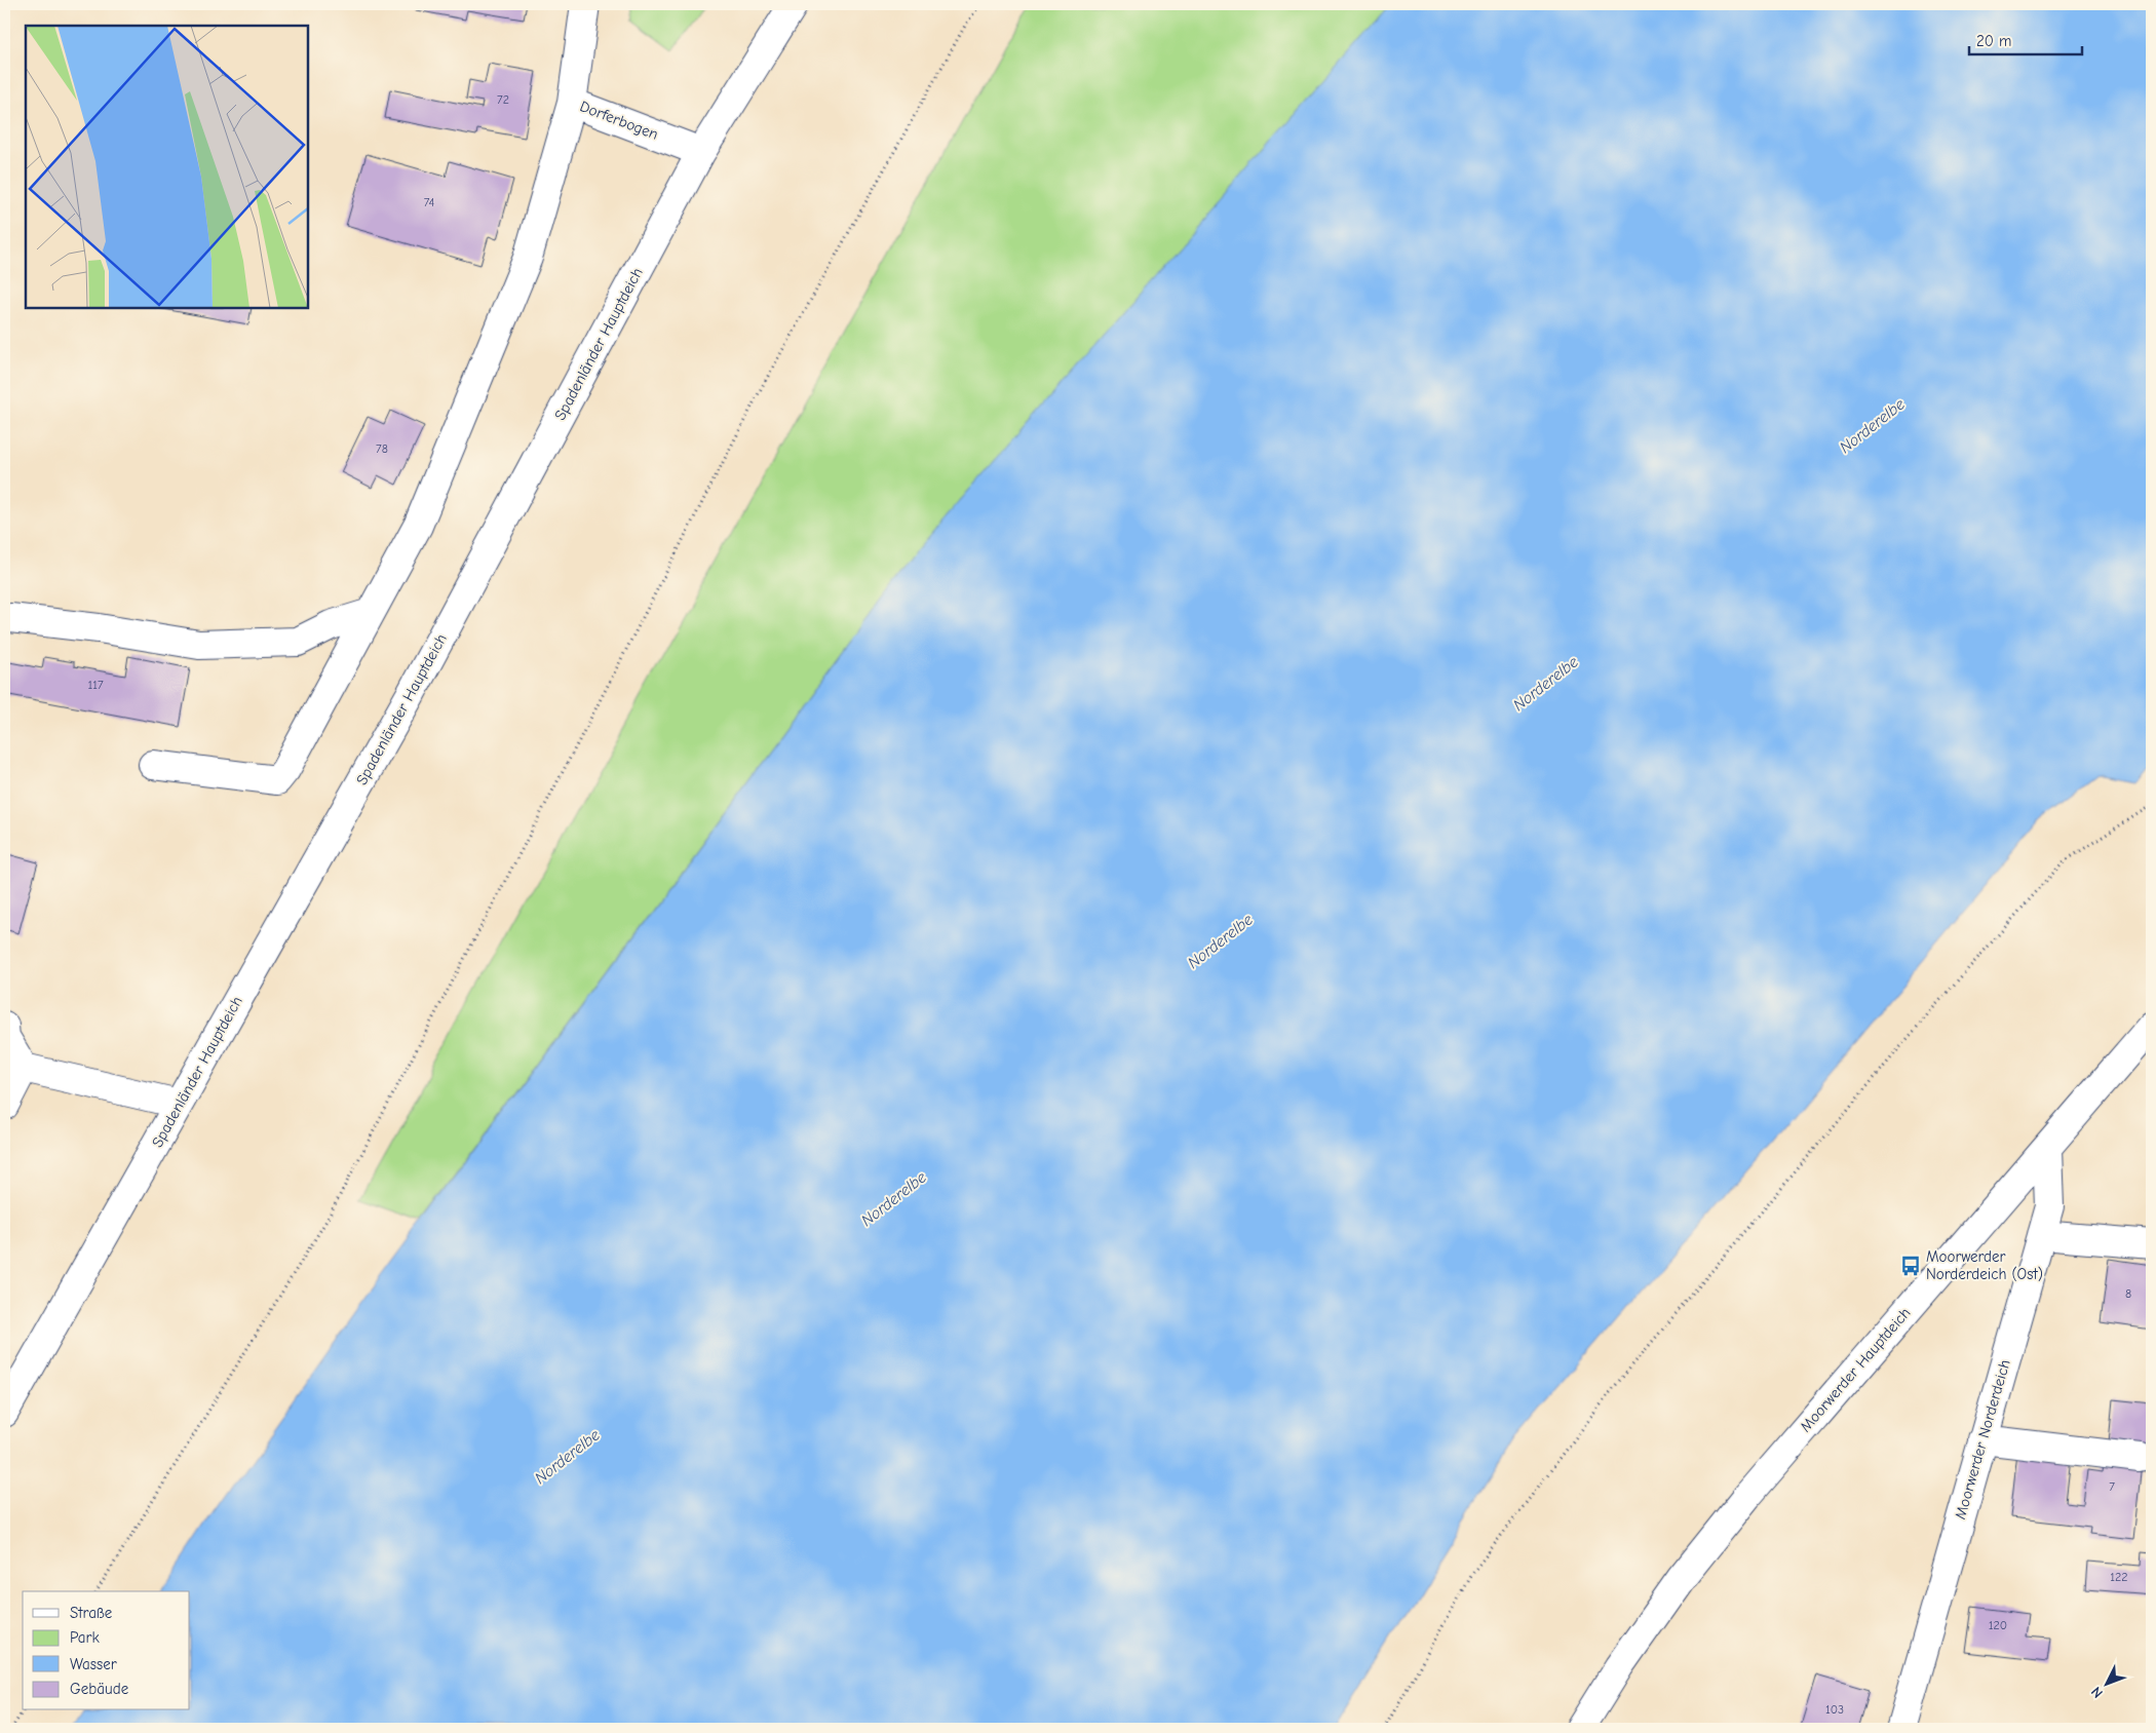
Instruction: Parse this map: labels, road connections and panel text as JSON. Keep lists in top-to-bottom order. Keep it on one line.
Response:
{"streets":{"street":["Dorferbogen","Spadenländer Hauptdeich","Moorwerder Hauptdeich","Moorwerder Norderdeich"]},"crossings":[["Dorferbogen","Spadenländer Hauptdeich"],["Moorwerder Hauptdeich","Moorwerder Norderdeich"]],"water":["Norderelbe"],"places":{"bus stop":["Moorwerder Norderdeich (Ost)"]},"house_numbers":["72","74","78","117","8","7","122","120","103"],"legend":["Straße","Park","Wasser","Gebäude"],"scale_bar":"20 m","north":"bottom left"}
